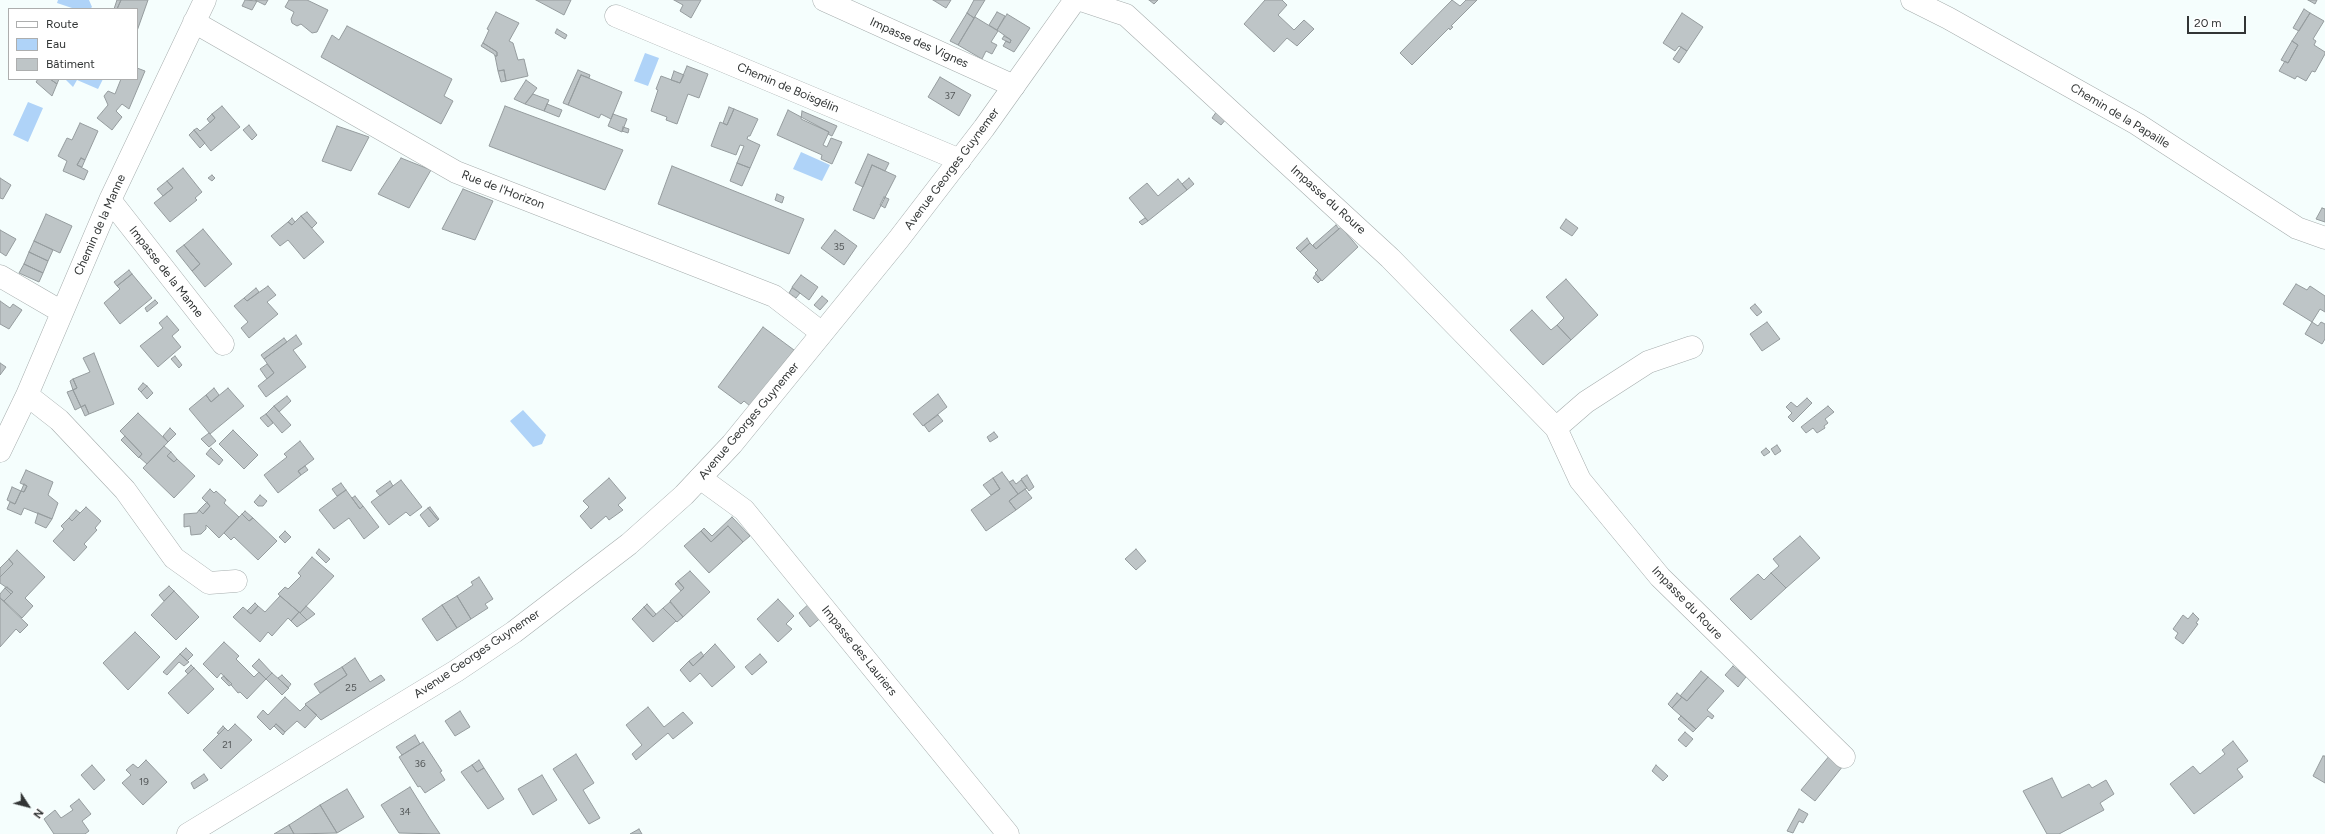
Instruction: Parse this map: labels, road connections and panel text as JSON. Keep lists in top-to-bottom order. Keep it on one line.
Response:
{"streets":{"street":["Impasse des Vignes","Chemin de Boisgélin","Chemin de la Papaille","Avenue Georges Guynemer","Rue de l'Horizon","Impasse du Roure","Chemin de la Manne","Impasse de la Manne","Impasse des Lauriers"]},"crossings":[["Impasse des Vignes","Avenue Georges Guynemer"],["Chemin de Boisgélin","Avenue Georges Guynemer"],["Avenue Georges Guynemer","Rue de l'Horizon"],["Avenue Georges Guynemer","Impasse des Lauriers"],["Rue de l'Horizon","Chemin de la Manne"],["Chemin de la Manne","Impasse de la Manne"]],"house_numbers":["37","35","25","21","36","19","34"],"legend":["Route","Eau","Bâtiment"],"scale_bar":"20 m","north":"bottom right"}
